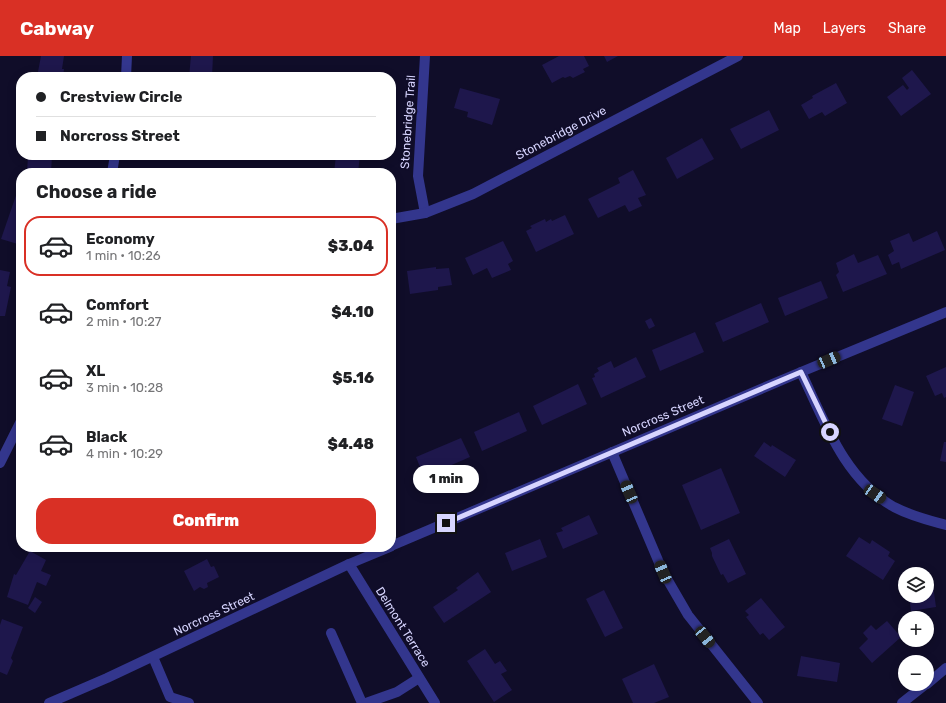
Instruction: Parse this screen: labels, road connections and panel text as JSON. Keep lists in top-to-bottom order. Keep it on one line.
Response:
{"streets":{"street":["Stonebridge Trail","Stonebridge Drive","Norcross Street","Delmont Terrace"]},"crossings":[["Stonebridge Trail","Stonebridge Drive"],["Norcross Street","Delmont Terrace"]],"page":{"header":"Cabway","nav":["Map","Layers","Share"],"banner":["Crestview Circle","Norcross Street"],"heading":"Choose a ride","list":[{"name":"Economy","note":"1 min · 10:26","value":"$3.04"},{"name":"Comfort","note":"2 min · 10:27","value":"$4.10"},{"name":"XL","note":"3 min · 10:28","value":"$5.16"},{"name":"Black","note":"4 min · 10:29","value":"$4.48"}],"bubble":"1 min","buttons":"Confirm","map_buttons":["+","−"]}}
